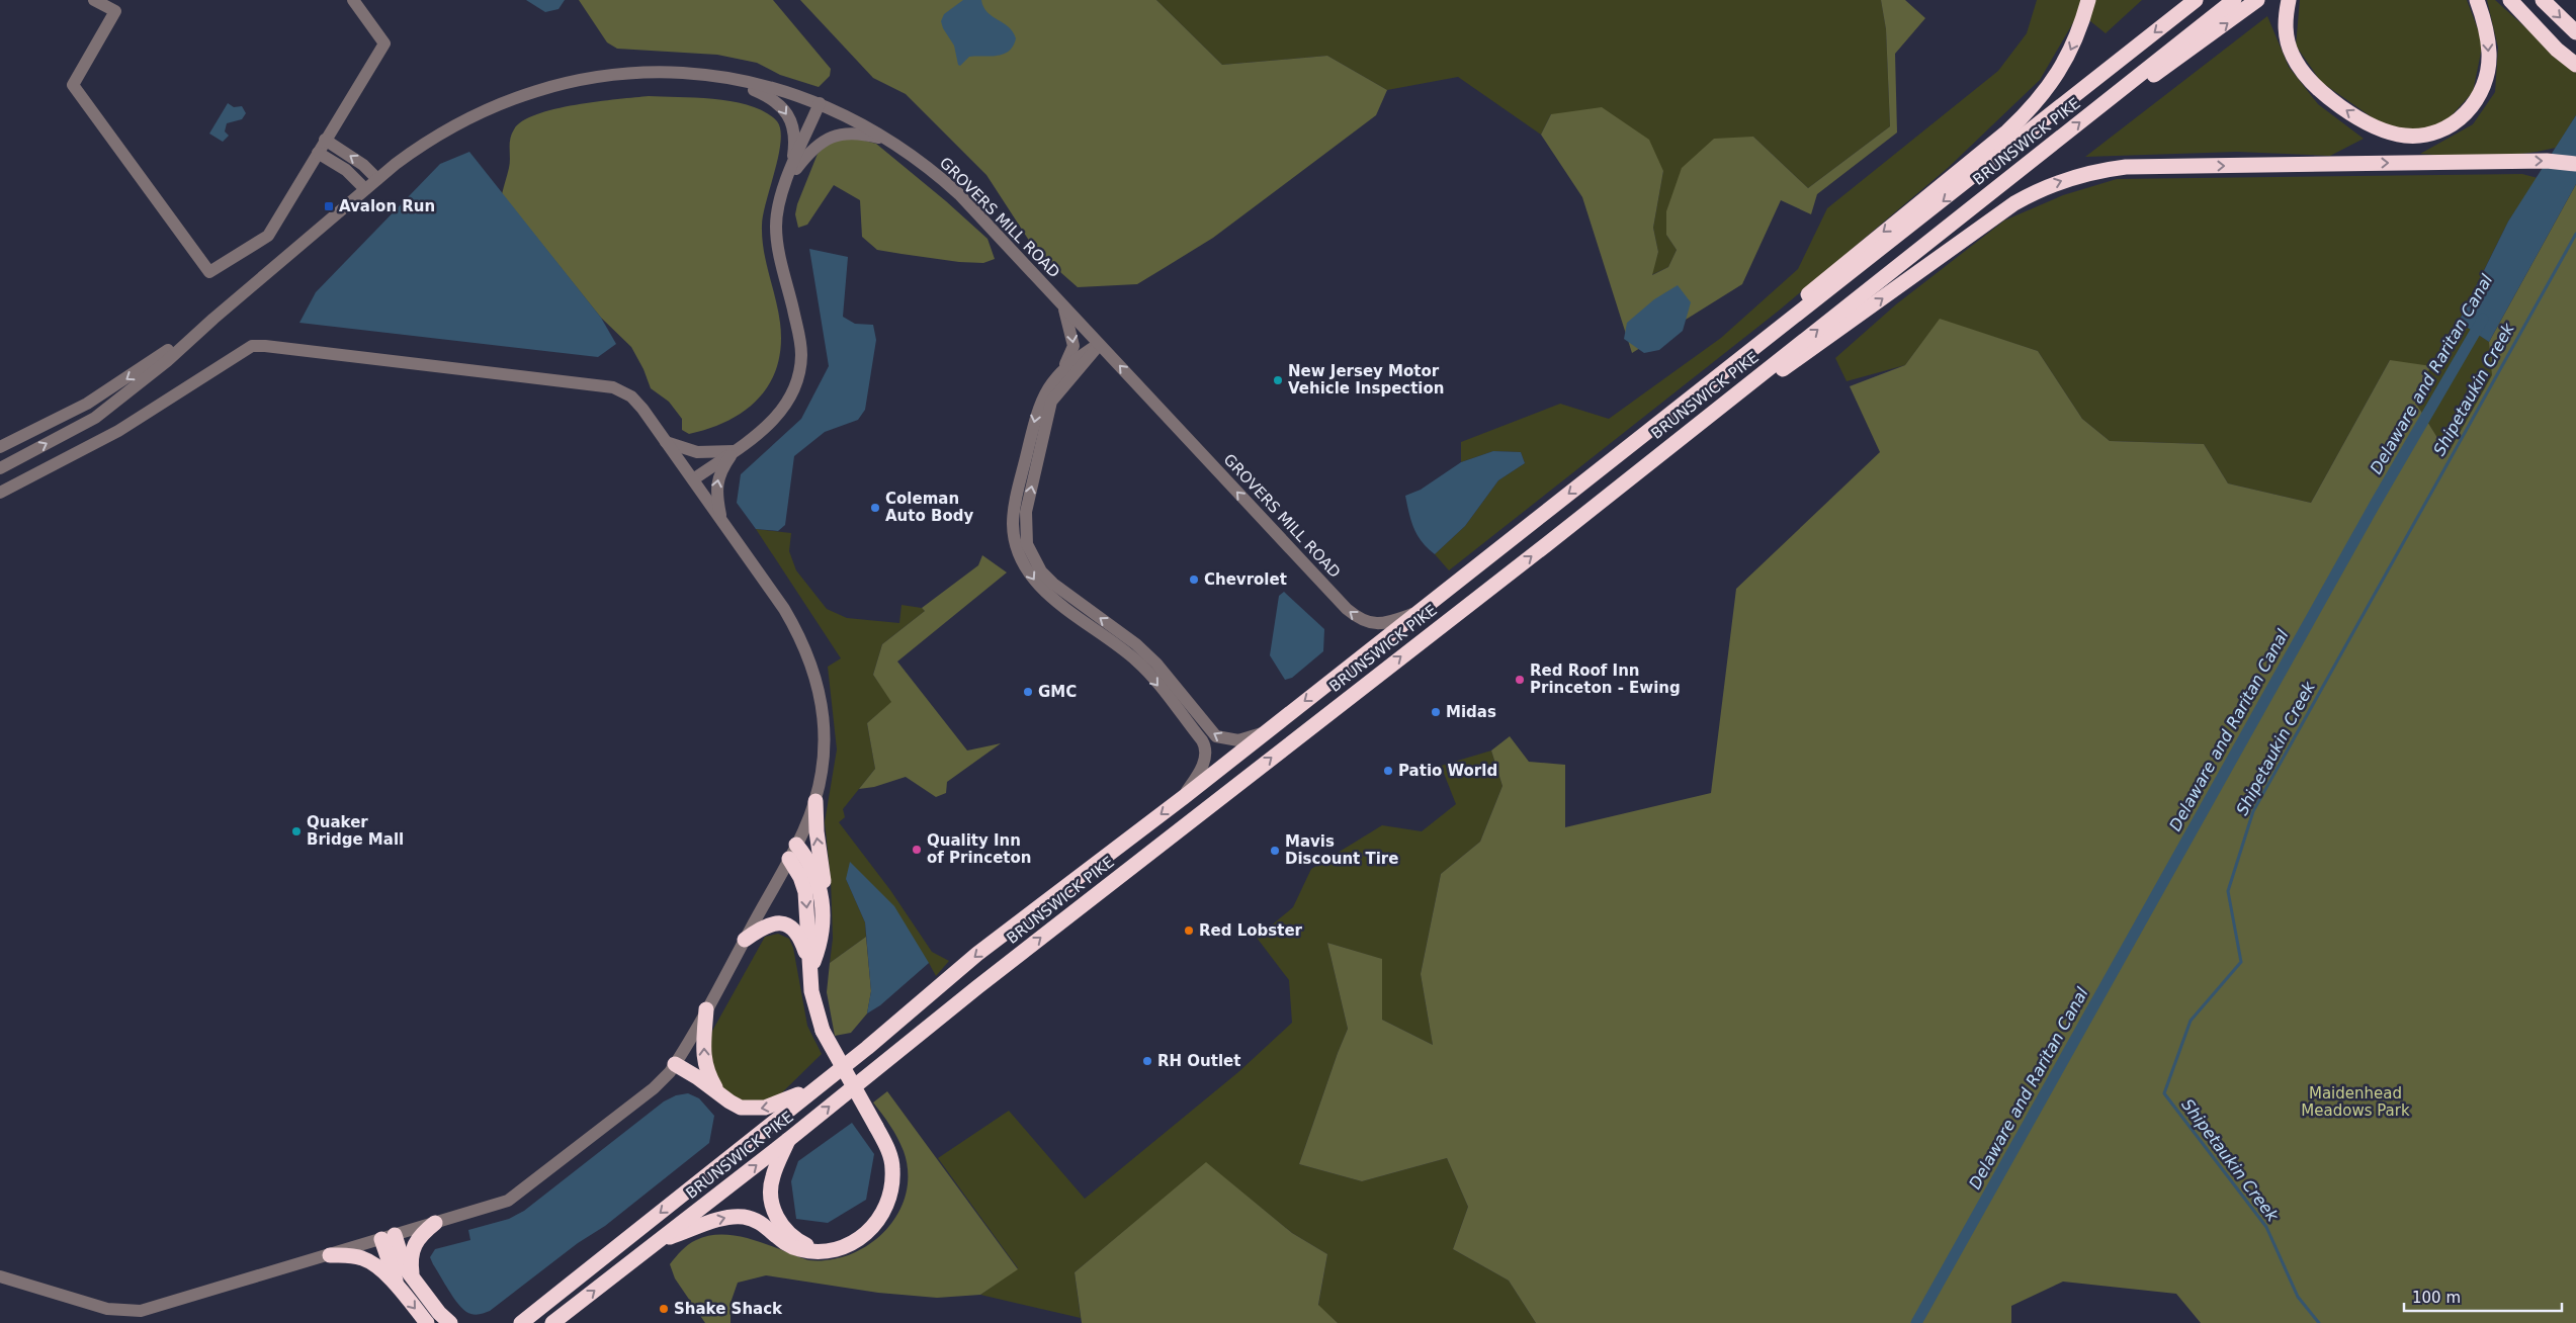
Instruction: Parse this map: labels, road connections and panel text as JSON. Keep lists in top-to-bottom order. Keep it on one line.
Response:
{"streets":{"highway":["BRUNSWICK PIKE"],"street":["GROVERS MILL ROAD"]},"crossings":[["BRUNSWICK PIKE","GROVERS MILL ROAD"]],"water":["Delaware and Raritan Canal","Shipetaukin Creek"],"parks":["Maidenhead Meadows Park"],"places":{"transit":["Avalon Run"],"other":["New Jersey Motor Vehicle Inspection","Coleman Auto Body","Chevrolet","Red Roof Inn Princeton - Ewing","GMC","Midas","Patio World","Quaker Bridge Mall","Quality Inn of Princeton","Mavis Discount Tire","Red Lobster","RH Outlet","Shake Shack"]},"scale_bar":"100 m"}
